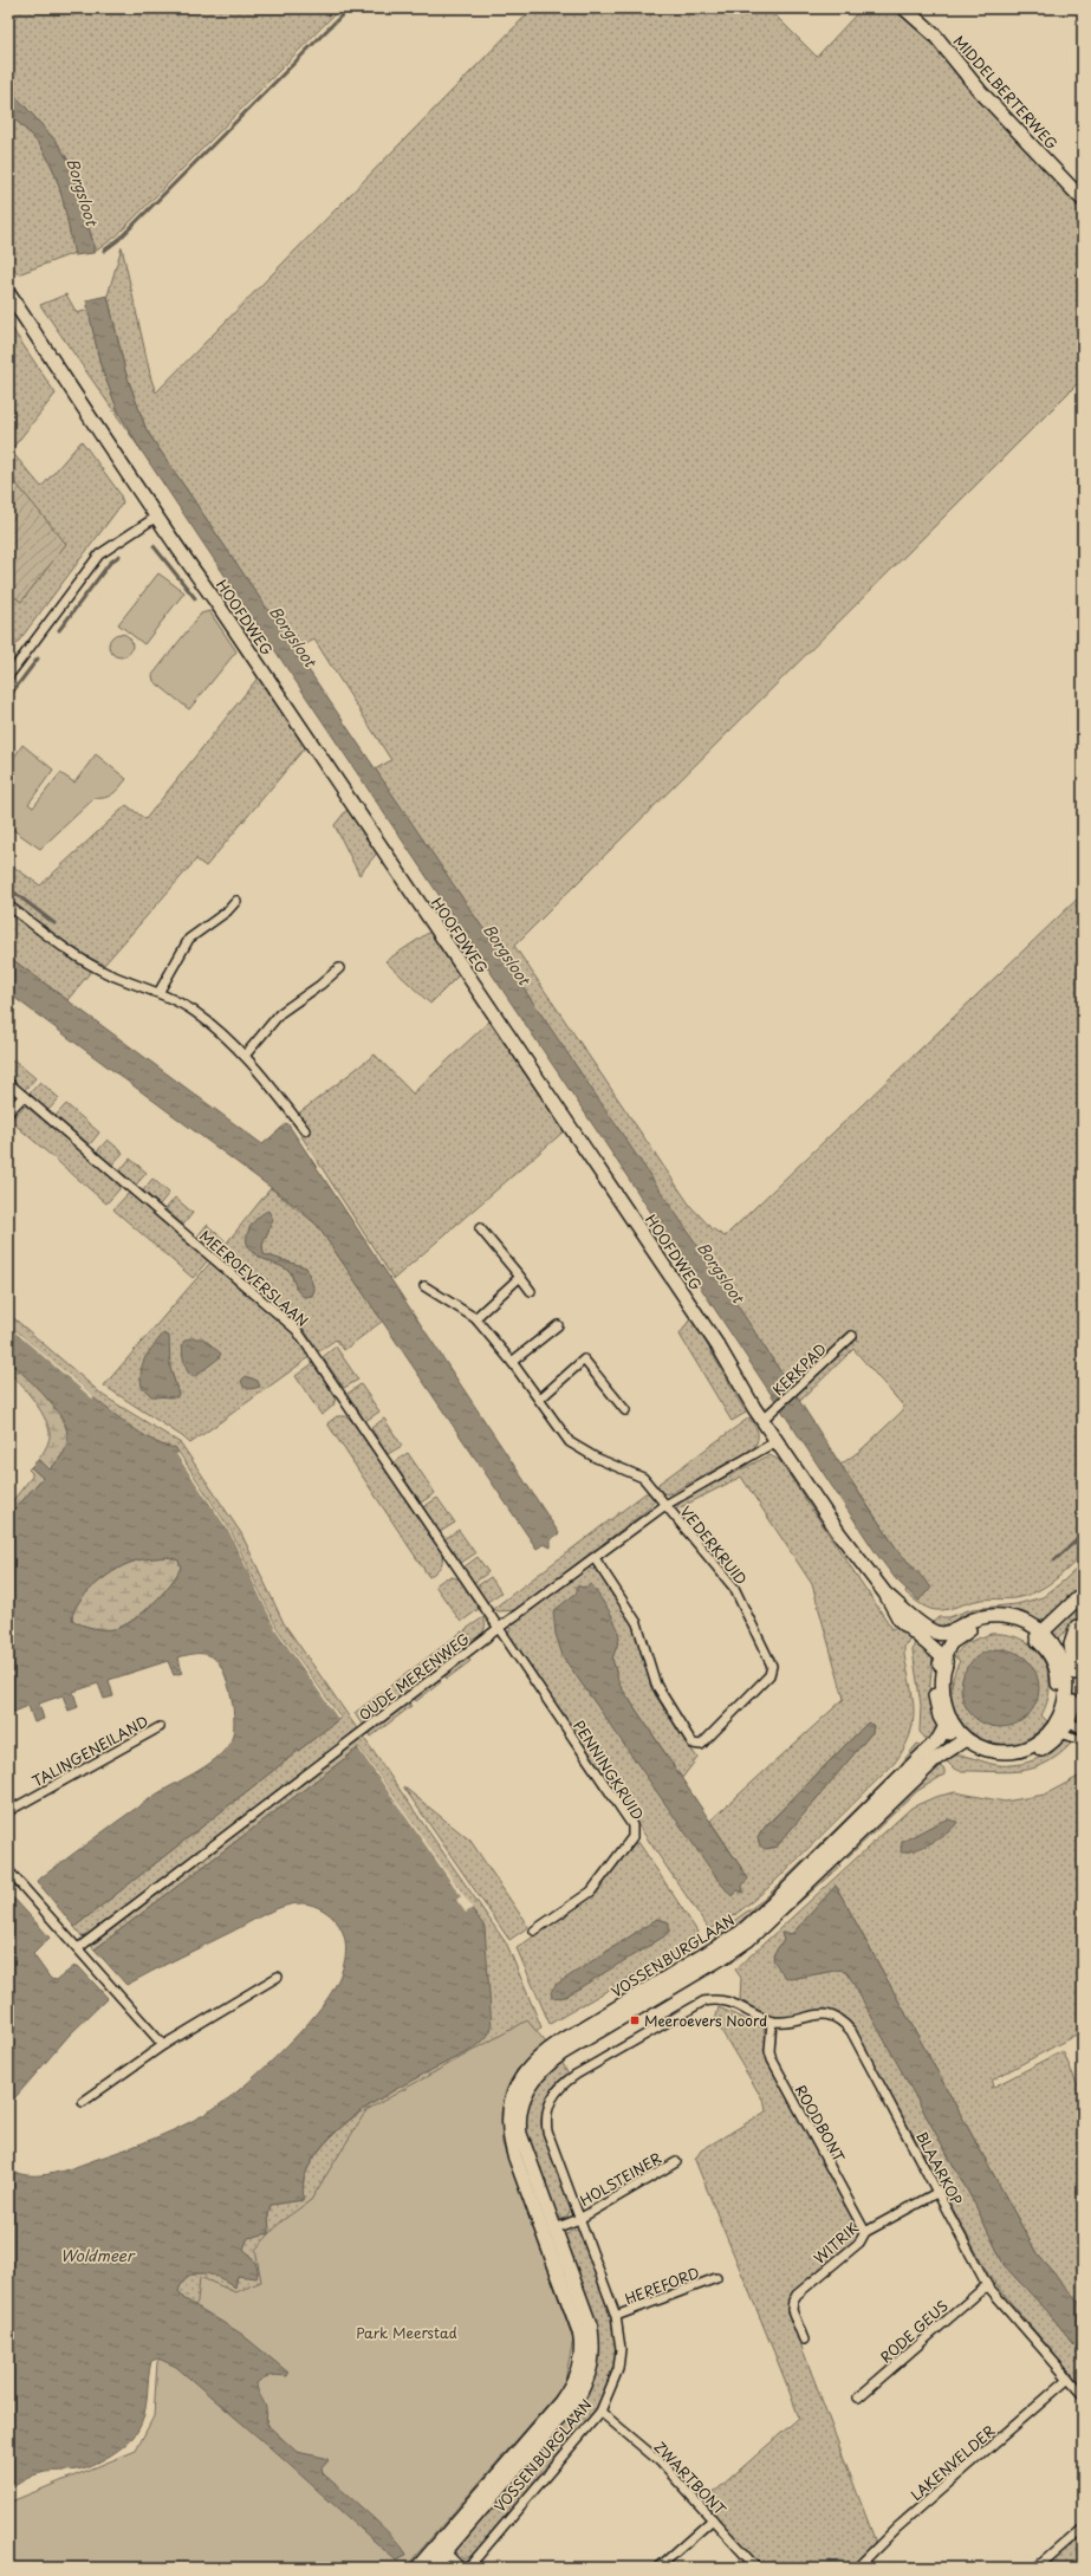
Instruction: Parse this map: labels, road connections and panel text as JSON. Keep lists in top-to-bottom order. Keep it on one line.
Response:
{"streets":{"main road":["MIDDELBERTERWEG","HOOFDWEG","VOSSENBURGLAAN"],"street":["MEEROEVERSLAAN","KERKPAD","VEDERKRUID","OUDE MERENWEG","TALINGENEILAND","PENNINGKRUID","ROODBONT","BLAARKOP","HOLSTEINER","WITRIK","HEREFORD","RODE GEUS","LAKENVELDER","ZWARTBONT"]},"crossings":[["HOOFDWEG","KERKPAD"],["HOOFDWEG","OUDE MERENWEG"],["HOOFDWEG","VOSSENBURGLAAN"],["MEEROEVERSLAAN","OUDE MERENWEG"],["MEEROEVERSLAAN","PENNINGKRUID"],["VEDERKRUID","OUDE MERENWEG"],["OUDE MERENWEG","PENNINGKRUID"],["VOSSENBURGLAAN","ROODBONT"],["VOSSENBURGLAAN","BLAARKOP"],["VOSSENBURGLAAN","HOLSTEINER"],["VOSSENBURGLAAN","HEREFORD"],["VOSSENBURGLAAN","ZWARTBONT"],["ROODBONT","BLAARKOP"],["ROODBONT","WITRIK"],["BLAARKOP","WITRIK"],["BLAARKOP","RODE GEUS"],["BLAARKOP","LAKENVELDER"]],"water":["Borgsloot","Woldmeer"],"parks":["Park Meerstad"],"places":{"transit":["Meeroevers Noord"]}}
